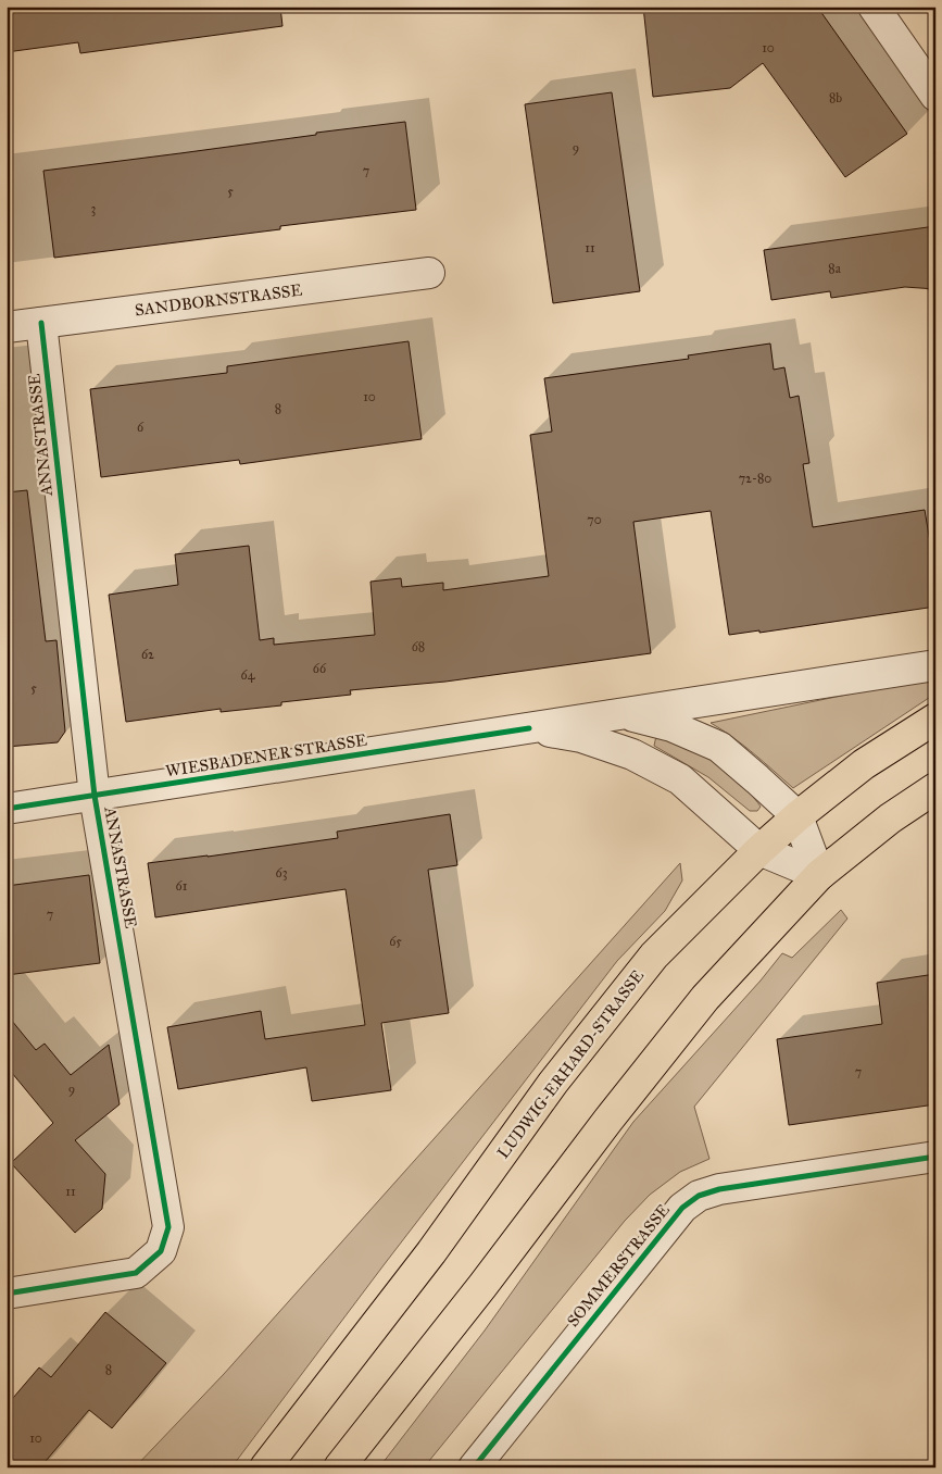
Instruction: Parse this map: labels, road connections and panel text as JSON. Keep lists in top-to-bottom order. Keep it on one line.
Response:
{"streets":{"main road":["LUDWIG-ERHARD-STRASSE"],"street":["SANDBORNSTRASSE","ANNASTRASSE","WIESBADENER STRASSE","SOMMERSTRASSE"]},"crossings":[["SANDBORNSTRASSE","ANNASTRASSE"],["ANNASTRASSE","WIESBADENER STRASSE"],["WIESBADENER STRASSE","LUDWIG-ERHARD-STRASSE"]],"house_numbers":["10","8b","9","7","5","3","11","8a","10","8","6","72-80","70","68","62","66","64","5","63","61","7","65","7","9","11","8","10"]}
